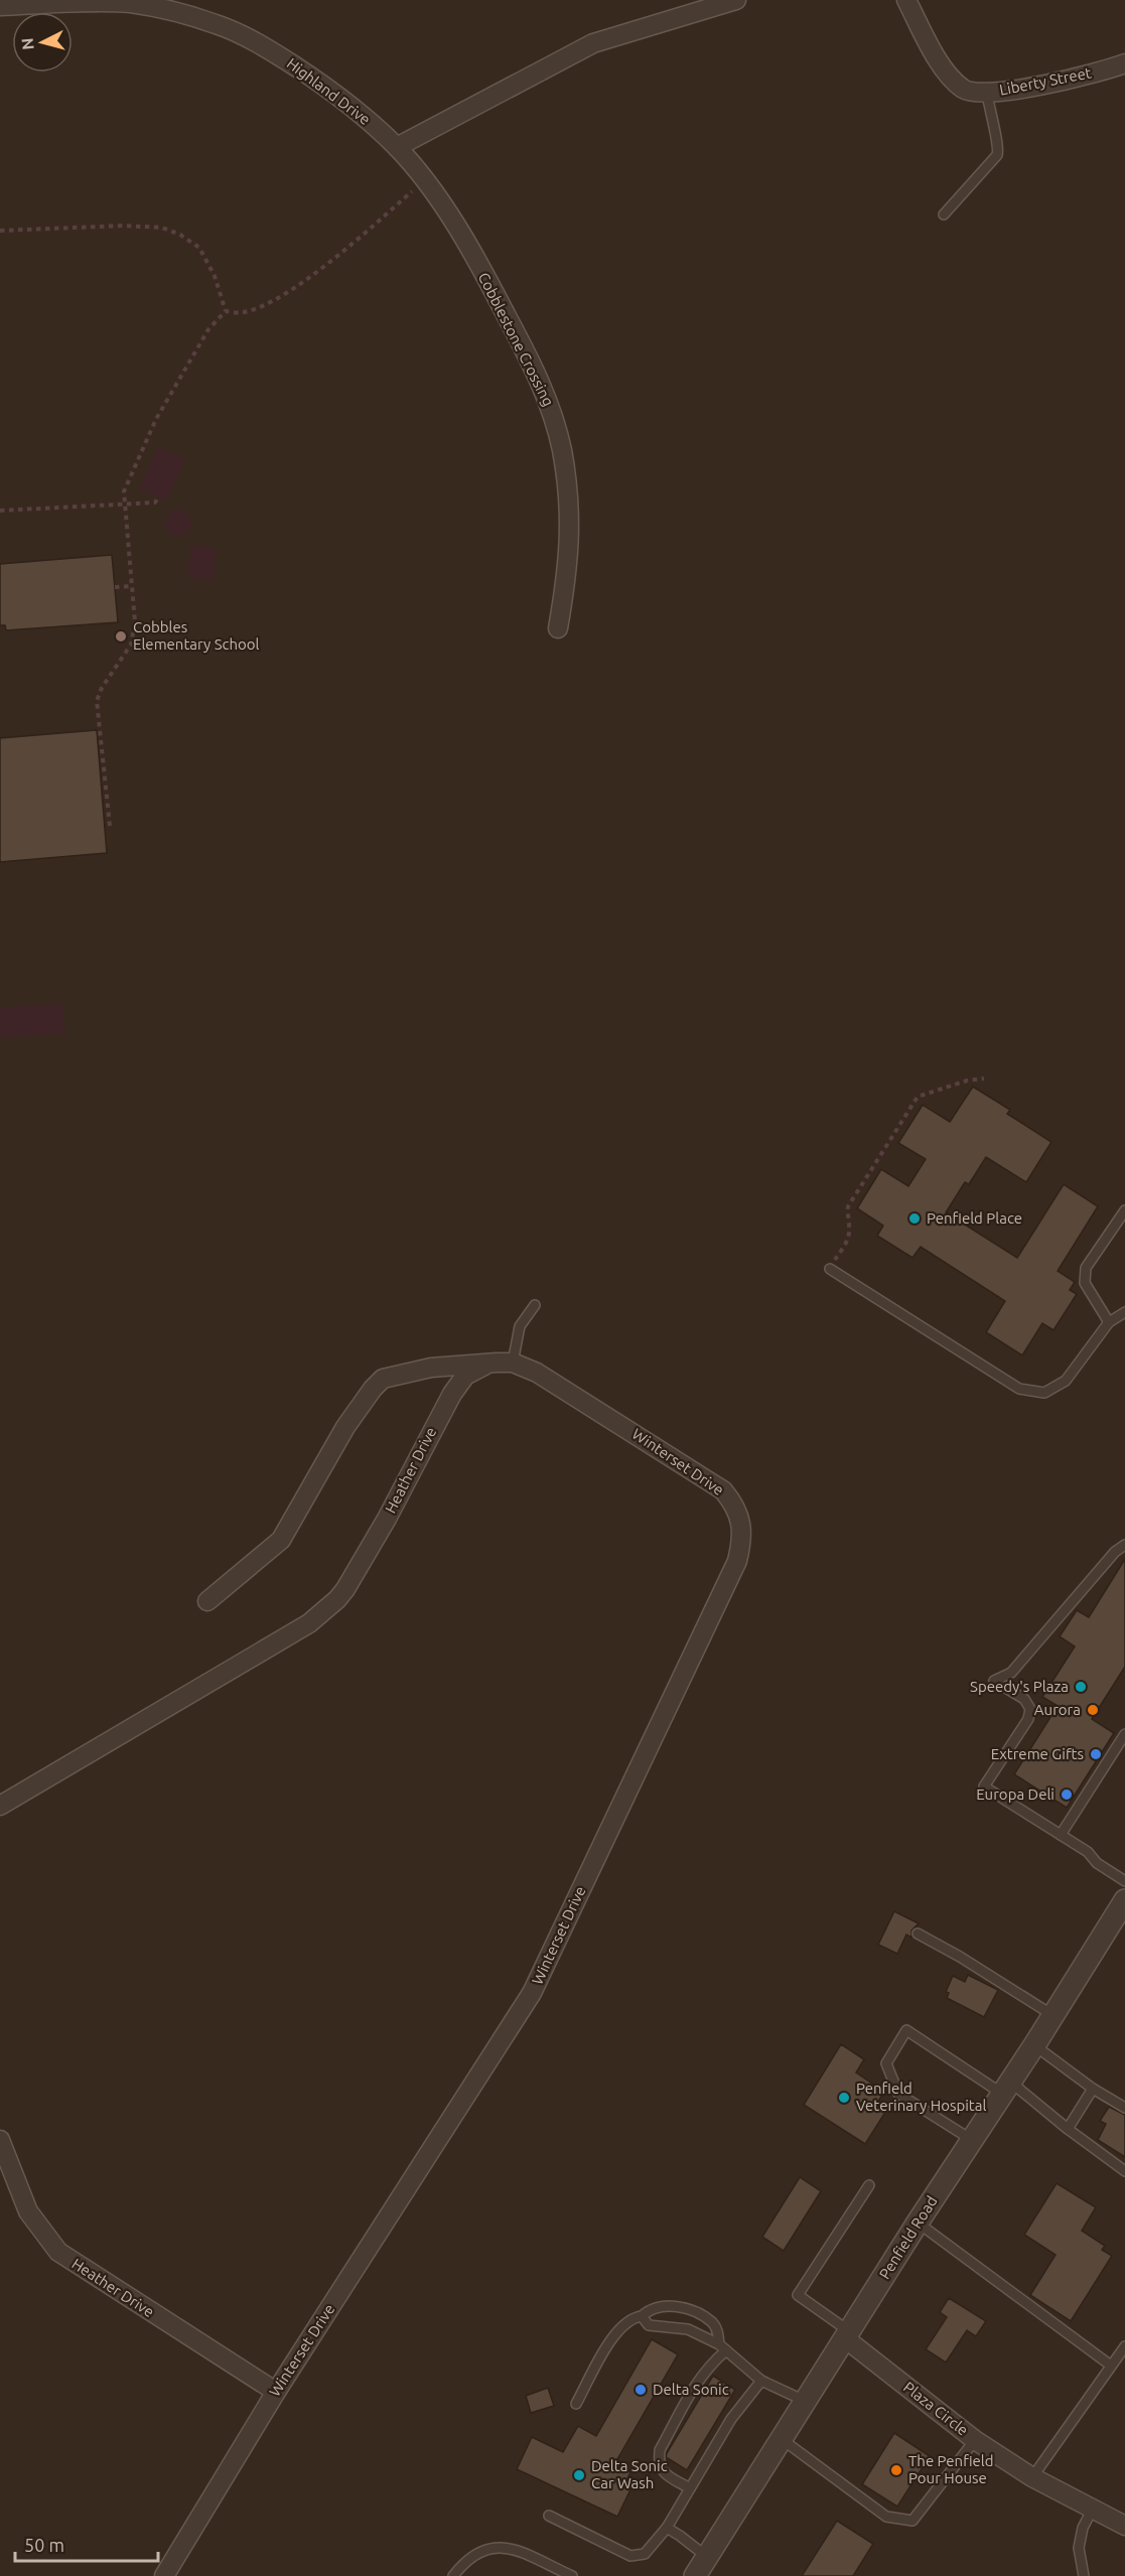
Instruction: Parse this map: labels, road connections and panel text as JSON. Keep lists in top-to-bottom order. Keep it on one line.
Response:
{"streets":{"street":["Liberty Street","Highland Drive","Cobblestone Crossing","Winterset Drive","Heather Drive","Penfield Road","Plaza Circle"]},"crossings":[["Highland Drive","Cobblestone Crossing"],["Winterset Drive","Heather Drive"],["Penfield Road","Plaza Circle"]],"places":["Cobbles Elementary School","Penfield Place","Speedy's Plaza","Aurora","Extreme Gifts","Europa Deli","Penfield Veterinary Hospital","Delta Sonic","The Penfield Pour House","Delta Sonic Car Wash"],"scale_bar":"50 m","north":"left"}
